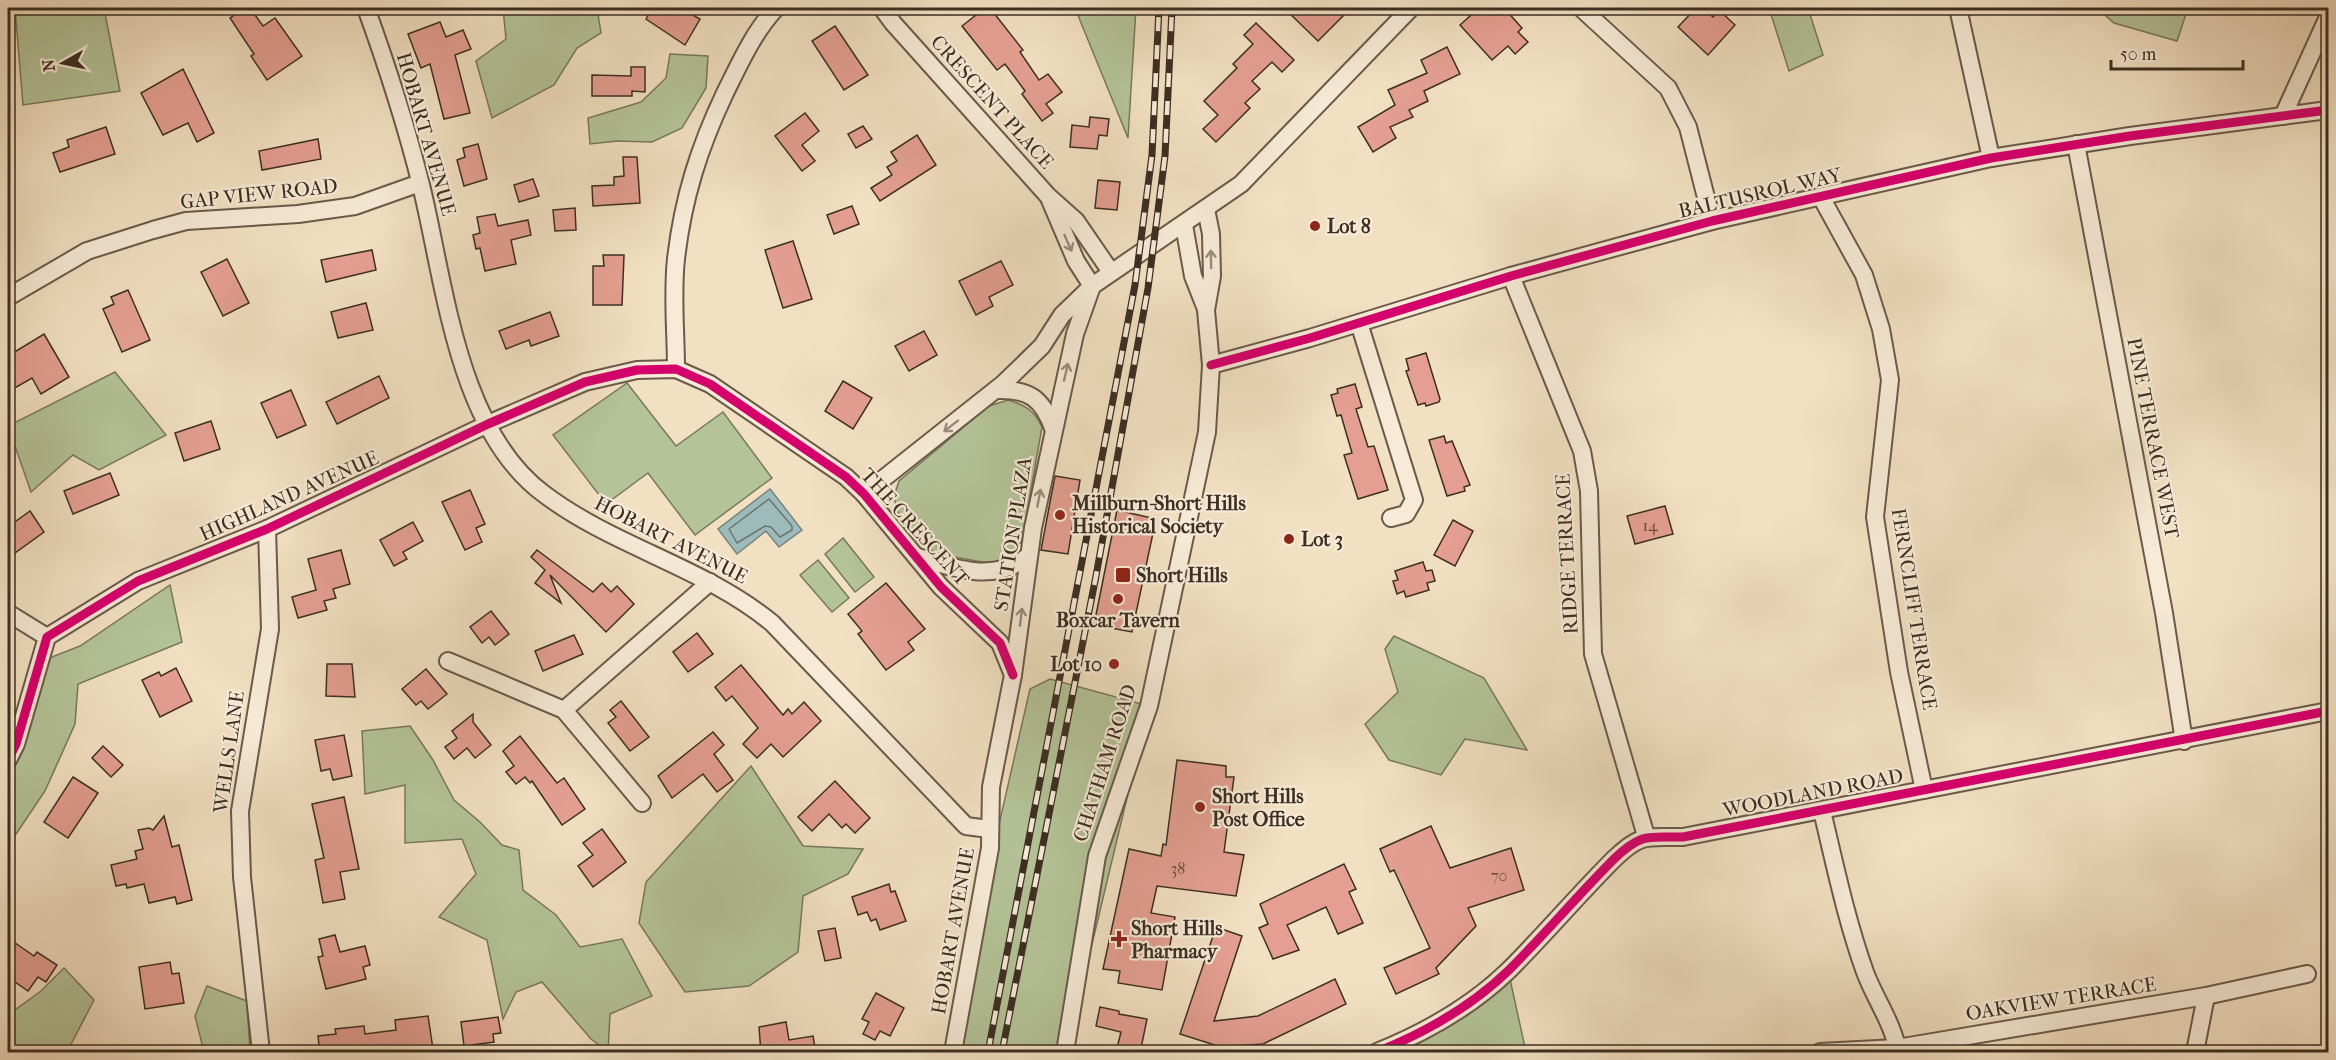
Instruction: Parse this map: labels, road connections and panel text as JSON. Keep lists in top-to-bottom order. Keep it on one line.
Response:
{"streets":{"street":["CRESCENT PLACE","HOBART AVENUE","BALTUSROL WAY","GAP VIEW ROAD","PINE TERRACE WEST","HIGHLAND AVENUE","THE CRESCENT","STATION PLAZA","RIDGE TERRACE","FERNCLIFF TERRACE","WELLS LANE","CHATHAM ROAD","WOODLAND ROAD","OAKVIEW TERRACE"]},"crossings":[["CRESCENT PLACE","STATION PLAZA"],["HOBART AVENUE","GAP VIEW ROAD"],["HOBART AVENUE","HIGHLAND AVENUE"],["HOBART AVENUE","STATION PLAZA"],["BALTUSROL WAY","PINE TERRACE WEST"],["BALTUSROL WAY","RIDGE TERRACE"],["BALTUSROL WAY","FERNCLIFF TERRACE"],["BALTUSROL WAY","CHATHAM ROAD"],["PINE TERRACE WEST","WOODLAND ROAD"],["HIGHLAND AVENUE","THE CRESCENT"],["HIGHLAND AVENUE","WELLS LANE"],["THE CRESCENT","STATION PLAZA"],["RIDGE TERRACE","WOODLAND ROAD"],["FERNCLIFF TERRACE","WOODLAND ROAD"]],"one_way":["STATION PLAZA"],"places":{"other":["Lot 8","Millburn-Short Hills Historical Society","Lot 3","Boxcar Tavern","Lot 10","Short Hills Post Office"],"transit":["Short Hills"],"health":["Short Hills Pharmacy"]},"house_numbers":["14","38","70"],"scale_bar":"50 m","north":"left"}
